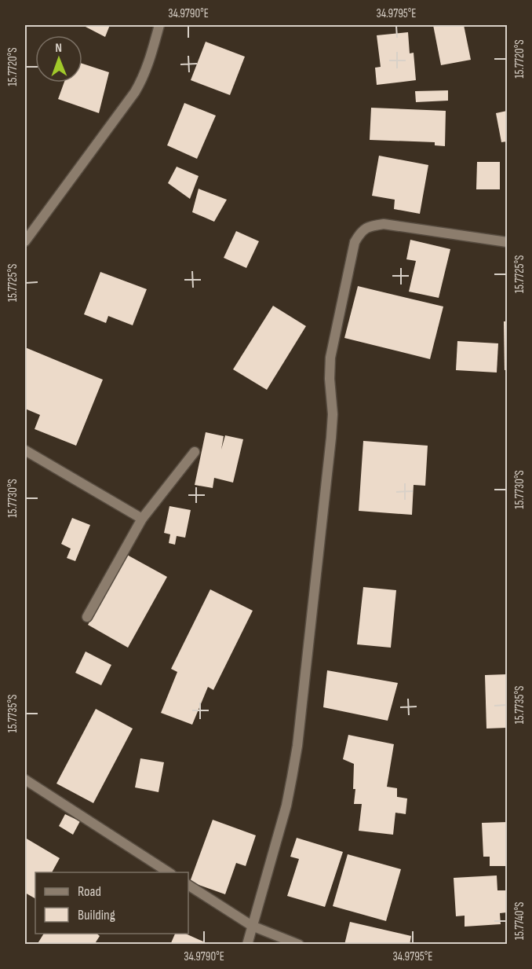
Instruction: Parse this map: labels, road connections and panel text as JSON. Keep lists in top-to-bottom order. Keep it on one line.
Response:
{"legend":["Road","Building"],"north":"top","coordinates":["34.9790°E","34.9795°E","15.7720°S","15.7725°S","15.7730°S","15.7735°S","15.7740°S"]}
